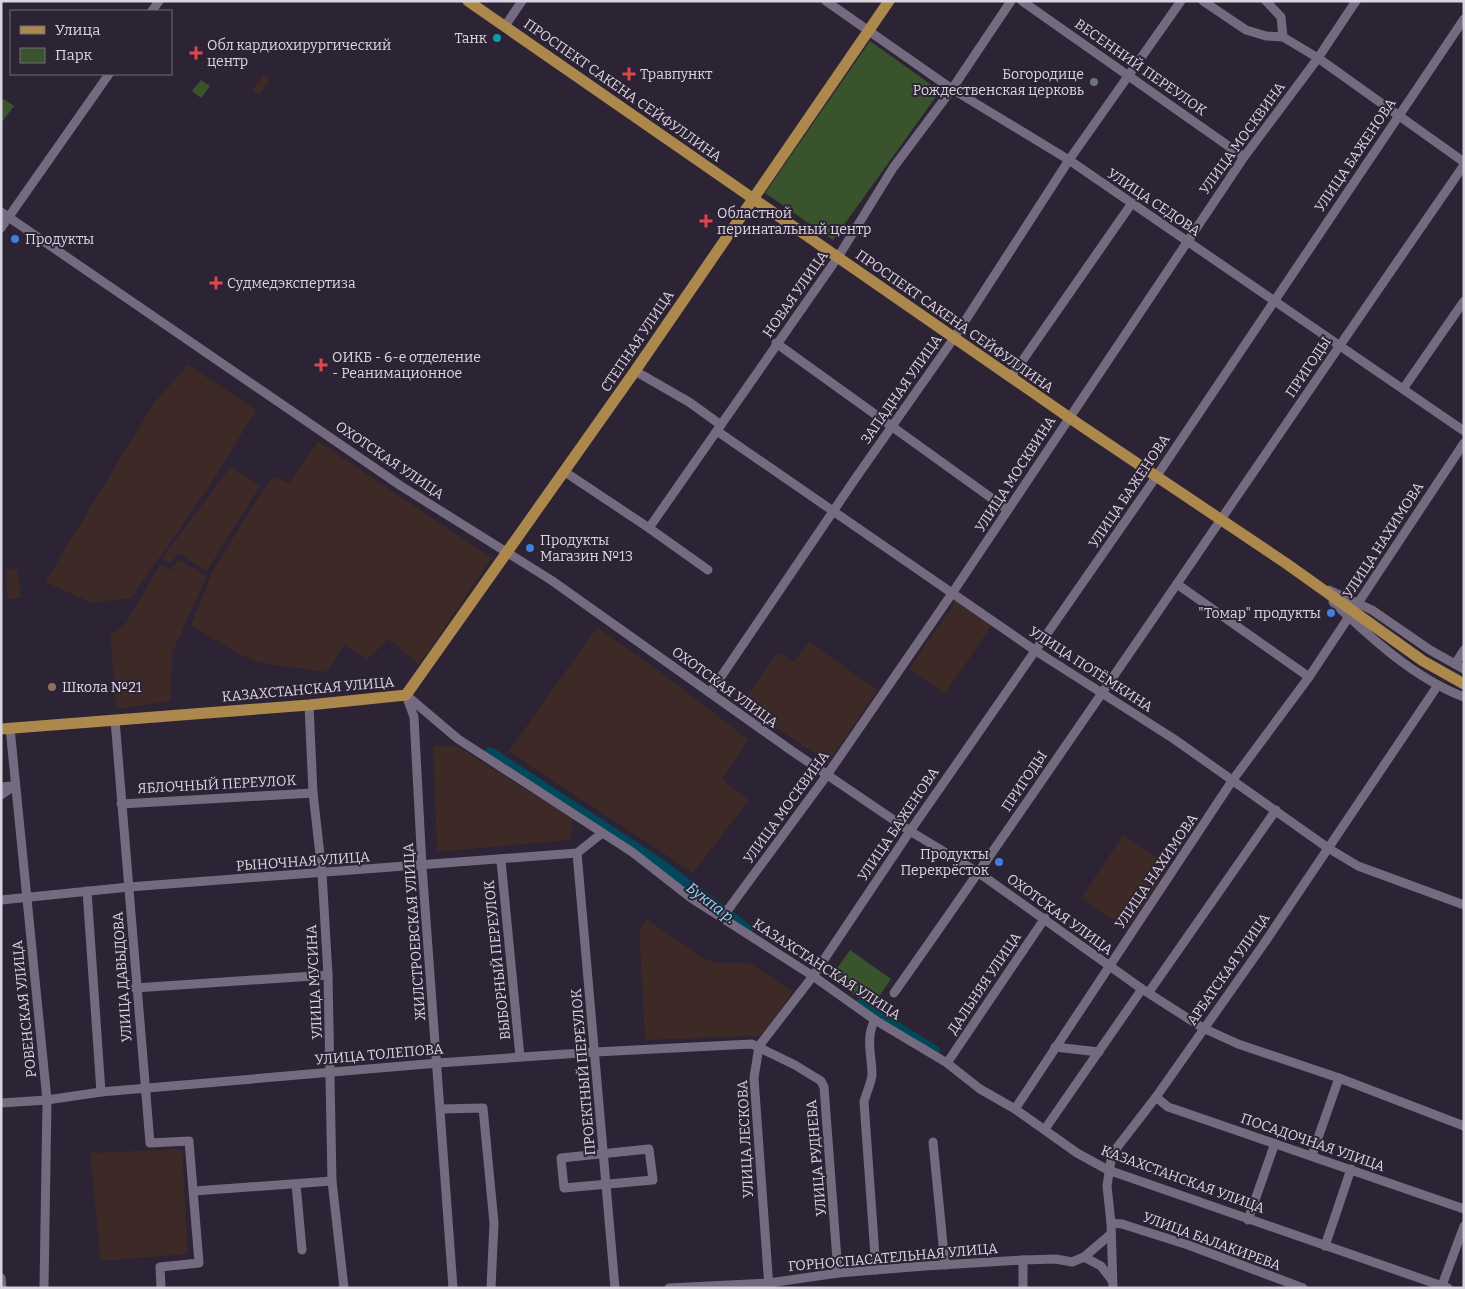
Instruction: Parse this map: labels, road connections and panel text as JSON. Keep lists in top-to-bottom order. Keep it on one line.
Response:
{"streets":{"main road":["ПРОСПЕКТ САКЕНА СЕЙФУЛЛИНА","СТЕПНАЯ УЛИЦА","КАЗАХСТАНСКАЯ УЛИЦА"],"street":["ВЕСЕННИЙ ПЕРЕУЛОК","УЛИЦА МОСКВИНА","УЛИЦА БАЖЕНОВА","УЛИЦА СЕДОВА","НОВАЯ УЛИЦА","ПРИГОДЫ","ЗАПАДНАЯ УЛИЦА","ОХОТСКАЯ УЛИЦА","УЛИЦА НАХИМОВА","УЛИЦА ПОТЁМКИНА","ЯБЛОЧНЫЙ ПЕРЕУЛОК","РЫНОЧНАЯ УЛИЦА","ЖИЛСТРОЕВСКАЯ УЛИЦА","ВЫБОРНЫЙ ПЕРЕУЛОК","АРБАТСКАЯ УЛИЦА","УЛИЦА ДАВЫДОВА","УЛИЦА МУСИНА","ДАЛЬНЯЯ УЛИЦА","РОВЕНСКАЯ УЛИЦА","УЛИЦА ТОЛЕПОВА","ПРОЕКТНЫЙ ПЕРЕУЛОК","УЛИЦА ЛЕСКОВА","ПОСАДОЧНАЯ УЛИЦА","УЛИЦА РУДНЕВА","УЛИЦА БАЛАКИРЕВА","ГОРНОСПАСАТЕЛЬНАЯ УЛИЦА"]},"crossings":[["ВЕСЕННИЙ ПЕРЕУЛОК","УЛИЦА МОСКВИНА"],["ВЕСЕННИЙ ПЕРЕУЛОК","ЗАПАДНАЯ УЛИЦА"],["ПРОСПЕКТ САКЕНА СЕЙФУЛЛИНА","УЛИЦА МОСКВИНА"],["ПРОСПЕКТ САКЕНА СЕЙФУЛЛИНА","УЛИЦА БАЖЕНОВА"],["ПРОСПЕКТ САКЕНА СЕЙФУЛЛИНА","НОВАЯ УЛИЦА"],["ПРОСПЕКТ САКЕНА СЕЙФУЛЛИНА","СТЕПНАЯ УЛИЦА"],["ПРОСПЕКТ САКЕНА СЕЙФУЛЛИНА","ПРИГОДЫ"],["ПРОСПЕКТ САКЕНА СЕЙФУЛЛИНА","ЗАПАДНАЯ УЛИЦА"],["ПРОСПЕКТ САКЕНА СЕЙФУЛЛИНА","УЛИЦА НАХИМОВА"],["УЛИЦА МОСКВИНА","УЛИЦА СЕДОВА"],["УЛИЦА МОСКВИНА","ОХОТСКАЯ УЛИЦА"],["УЛИЦА МОСКВИНА","УЛИЦА ПОТЁМКИНА"],["УЛИЦА БАЖЕНОВА","УЛИЦА СЕДОВА"],["УЛИЦА БАЖЕНОВА","ОХОТСКАЯ УЛИЦА"],["УЛИЦА БАЖЕНОВА","УЛИЦА ПОТЁМКИНА"],["УЛИЦА БАЖЕНОВА","КАЗАХСТАНСКАЯ УЛИЦА"],["УЛИЦА БАЖЕНОВА","УЛИЦА ЛЕСКОВА"],["УЛИЦА СЕДОВА","НОВАЯ УЛИЦА"],["УЛИЦА СЕДОВА","СТЕПНАЯ УЛИЦА"],["УЛИЦА СЕДОВА","ПРИГОДЫ"],["УЛИЦА СЕДОВА","ЗАПАДНАЯ УЛИЦА"],["НОВАЯ УЛИЦА","УЛИЦА ПОТЁМКИНА"],["СТЕПНАЯ УЛИЦА","ОХОТСКАЯ УЛИЦА"],["СТЕПНАЯ УЛИЦА","УЛИЦА ПОТЁМКИНА"],["СТЕПНАЯ УЛИЦА","КАЗАХСТАНСКАЯ УЛИЦА"],["СТЕПНАЯ УЛИЦА","ЖИЛСТРОЕВСКАЯ УЛИЦА"],["ПРИГОДЫ","ОХОТСКАЯ УЛИЦА"],["ПРИГОДЫ","УЛИЦА ПОТЁМКИНА"],["ЗАПАДНАЯ УЛИЦА","ОХОТСКАЯ УЛИЦА"],["ЗАПАДНАЯ УЛИЦА","УЛИЦА ПОТЁМКИНА"],["ОХОТСКАЯ УЛИЦА","УЛИЦА НАХИМОВА"],["ОХОТСКАЯ УЛИЦА","АРБАТСКАЯ УЛИЦА"],["ОХОТСКАЯ УЛИЦА","ДАЛЬНЯЯ УЛИЦА"],["УЛИЦА НАХИМОВА","УЛИЦА ПОТЁМКИНА"],["УЛИЦА НАХИМОВА","КАЗАХСТАНСКАЯ УЛИЦА"],["УЛИЦА ПОТЁМКИНА","АРБАТСКАЯ УЛИЦА"],["КАЗАХСТАНСКАЯ УЛИЦА","ЖИЛСТРОЕВСКАЯ УЛИЦА"],["КАЗАХСТАНСКАЯ УЛИЦА","АРБАТСКАЯ УЛИЦА"],["КАЗАХСТАНСКАЯ УЛИЦА","УЛИЦА ДАВЫДОВА"],["КАЗАХСТАНСКАЯ УЛИЦА","УЛИЦА МУСИНА"],["КАЗАХСТАНСКАЯ УЛИЦА","ДАЛЬНЯЯ УЛИЦА"],["КАЗАХСТАНСКАЯ УЛИЦА","РОВЕНСКАЯ УЛИЦА"],["КАЗАХСТАНСКАЯ УЛИЦА","УЛИЦА ЛЕСКОВА"],["ЯБЛОЧНЫЙ ПЕРЕУЛОК","УЛИЦА ДАВЫДОВА"],["ЯБЛОЧНЫЙ ПЕРЕУЛОК","УЛИЦА МУСИНА"],["РЫНОЧНАЯ УЛИЦА","ЖИЛСТРОЕВСКАЯ УЛИЦА"],["РЫНОЧНАЯ УЛИЦА","ВЫБОРНЫЙ ПЕРЕУЛОК"],["РЫНОЧНАЯ УЛИЦА","УЛИЦА ДАВЫДОВА"],["РЫНОЧНАЯ УЛИЦА","УЛИЦА МУСИНА"],["РЫНОЧНАЯ УЛИЦА","РОВЕНСКАЯ УЛИЦА"],["РЫНОЧНАЯ УЛИЦА","ПРОЕКТНЫЙ ПЕРЕУЛОК"],["ЖИЛСТРОЕВСКАЯ УЛИЦА","УЛИЦА ТОЛЕПОВА"],["ВЫБОРНЫЙ ПЕРЕУЛОК","УЛИЦА ТОЛЕПОВА"],["АРБАТСКАЯ УЛИЦА","ПОСАДОЧНАЯ УЛИЦА"],["АРБАТСКАЯ УЛИЦА","УЛИЦА БАЛАКИРЕВА"],["УЛИЦА ДАВЫДОВА","УЛИЦА ТОЛЕПОВА"],["УЛИЦА МУСИНА","УЛИЦА ТОЛЕПОВА"],["РОВЕНСКАЯ УЛИЦА","УЛИЦА ТОЛЕПОВА"],["УЛИЦА ТОЛЕПОВА","ПРОЕКТНЫЙ ПЕРЕУЛОК"],["УЛИЦА ТОЛЕПОВА","УЛИЦА ЛЕСКОВА"],["УЛИЦА ТОЛЕПОВА","УЛИЦА РУДНЕВА"],["УЛИЦА ЛЕСКОВА","УЛИЦА РУДНЕВА"],["УЛИЦА ЛЕСКОВА","ГОРНОСПАСАТЕЛЬНАЯ УЛИЦА"],["УЛИЦА РУДНЕВА","ГОРНОСПАСАТЕЛЬНАЯ УЛИЦА"]],"water":["Букпа р."],"places":{"other":["Танк","Богородице Рождественская церковь","Продукты","Продукты Магазин №13","\"Томар\" продукты","Школа №21","Продукты Перекрёсток"],"health":["Обл кардиохирургический центр","Травпункт","Областной перинатальный центр","Судмедэкспертиза","ОИКБ - 6-е отделение - Реанимационное"]},"legend":["Улица","Парк"]}
